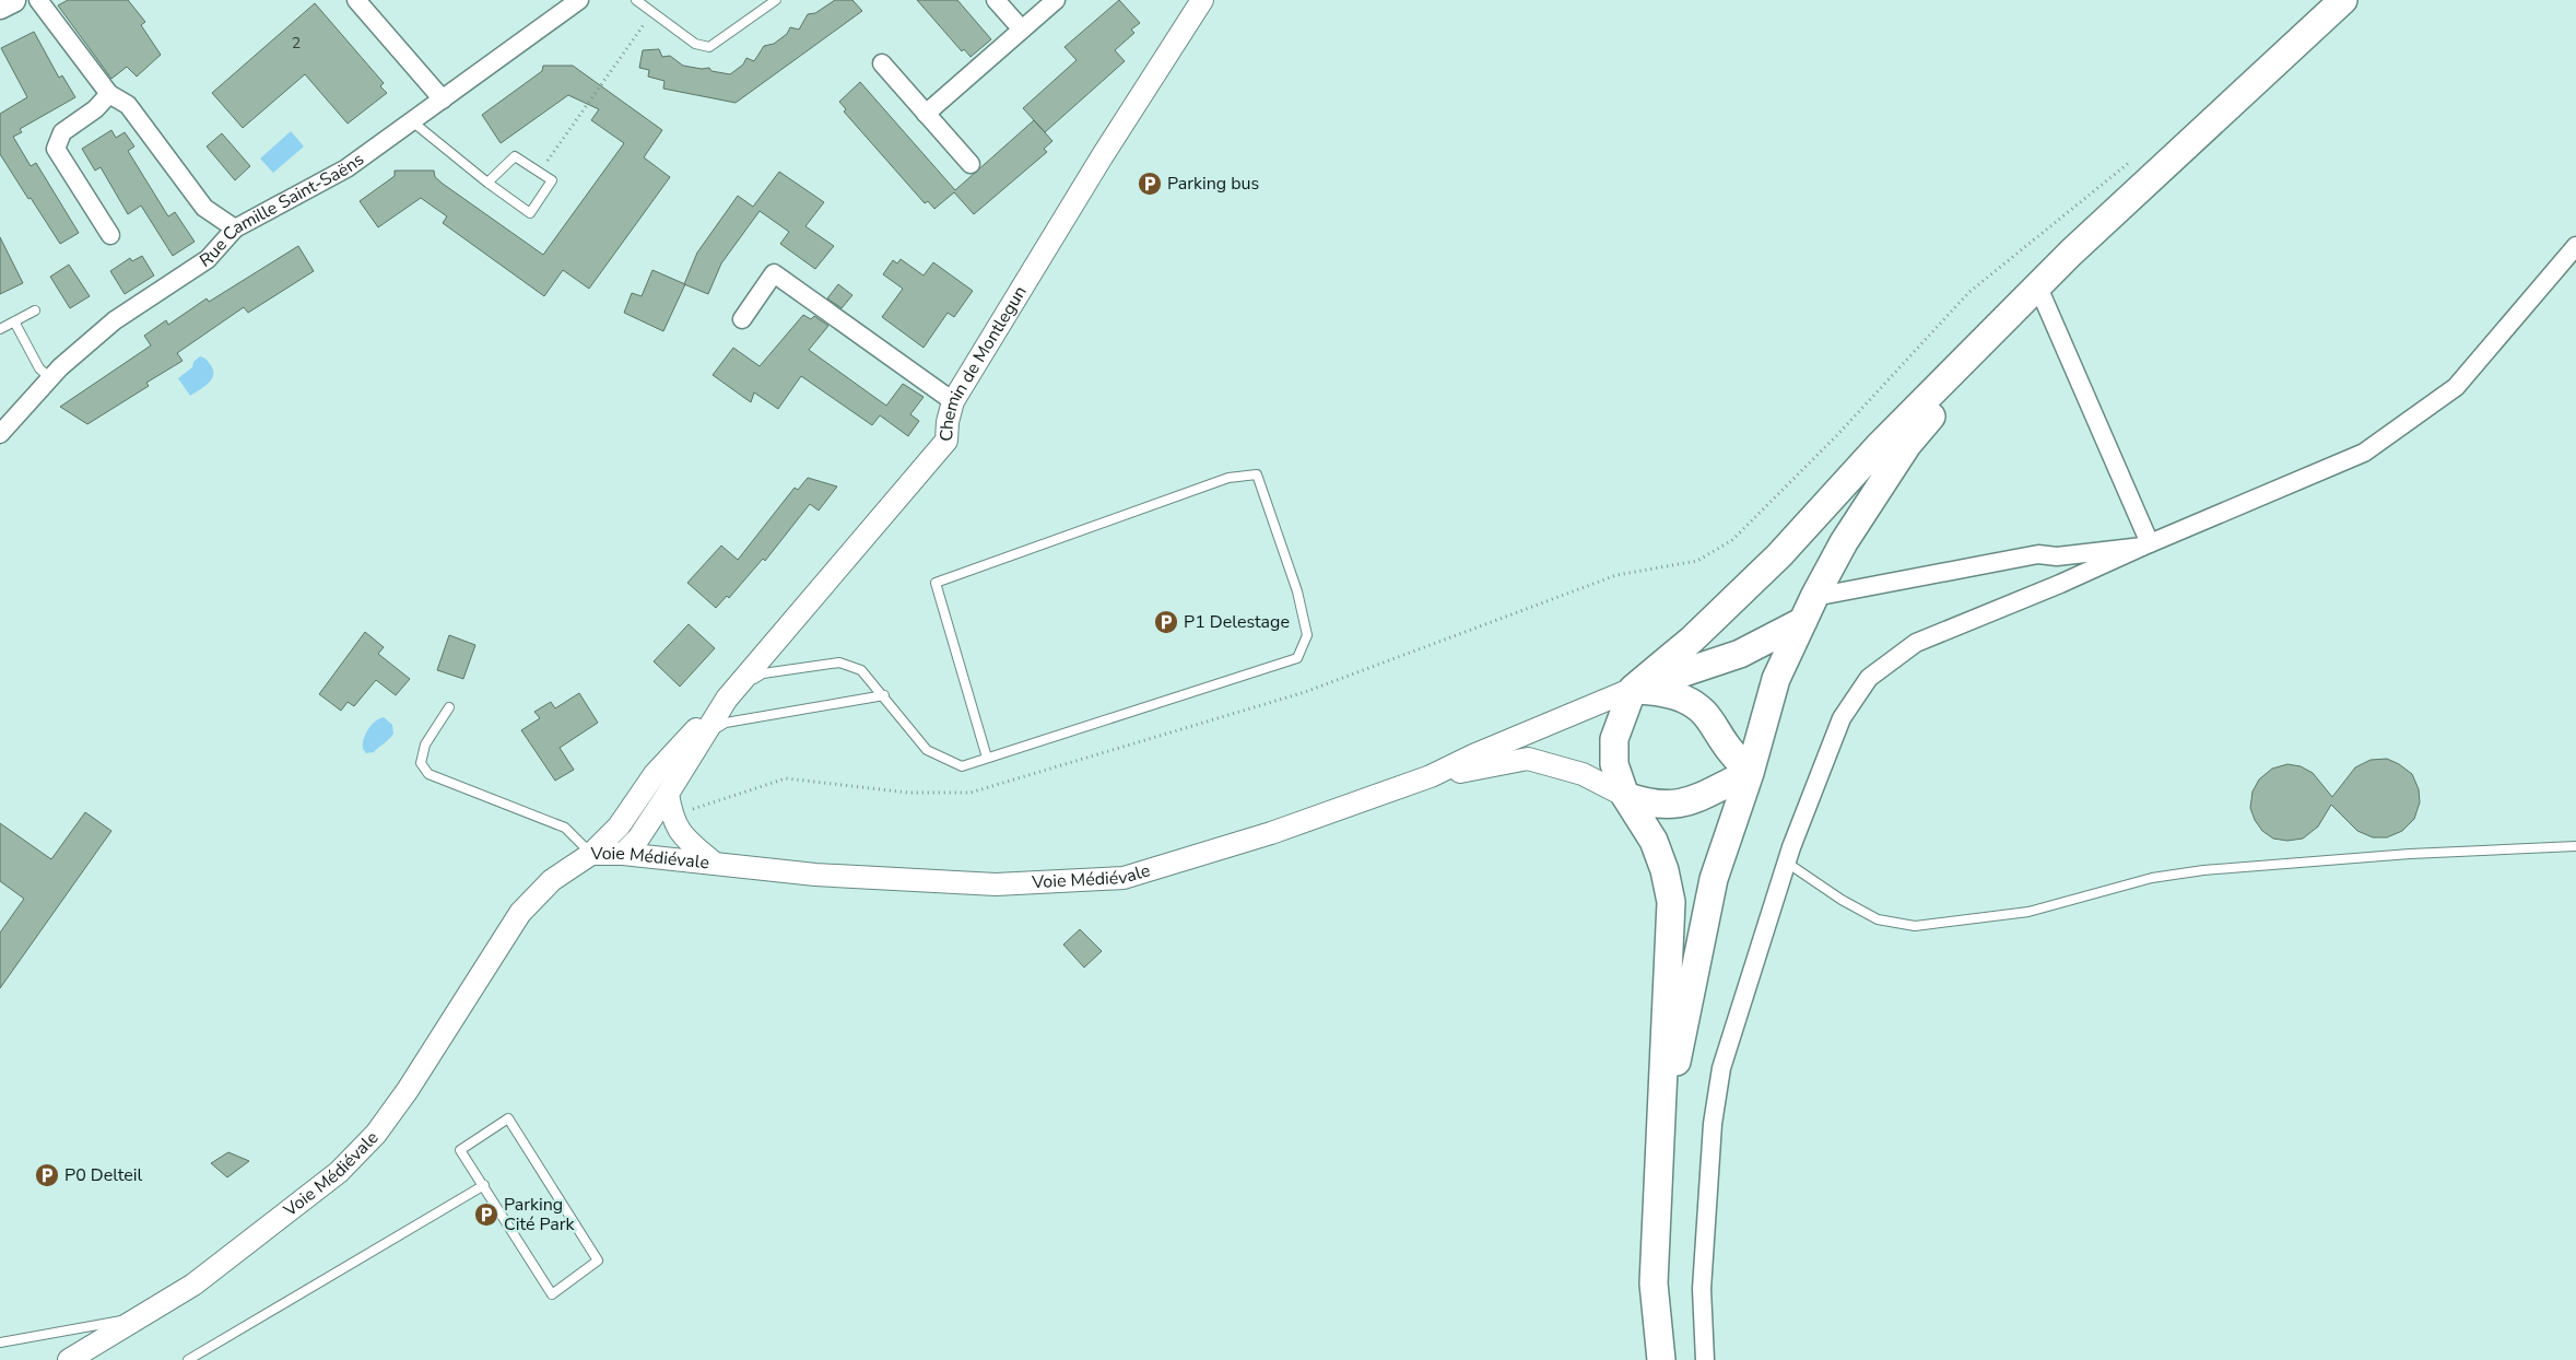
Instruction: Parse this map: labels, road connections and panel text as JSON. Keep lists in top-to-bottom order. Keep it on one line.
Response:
{"streets":{"street":["Rue Camille Saint-Saëns","Chemin de Montlegun","Voie Médiévale"]},"crossings":[["Chemin de Montlegun","Voie Médiévale"]],"places":{"parking":["Parking bus","P1 Delestage","P0 Delteil","Parking Cité Park"]},"house_numbers":["2"]}
